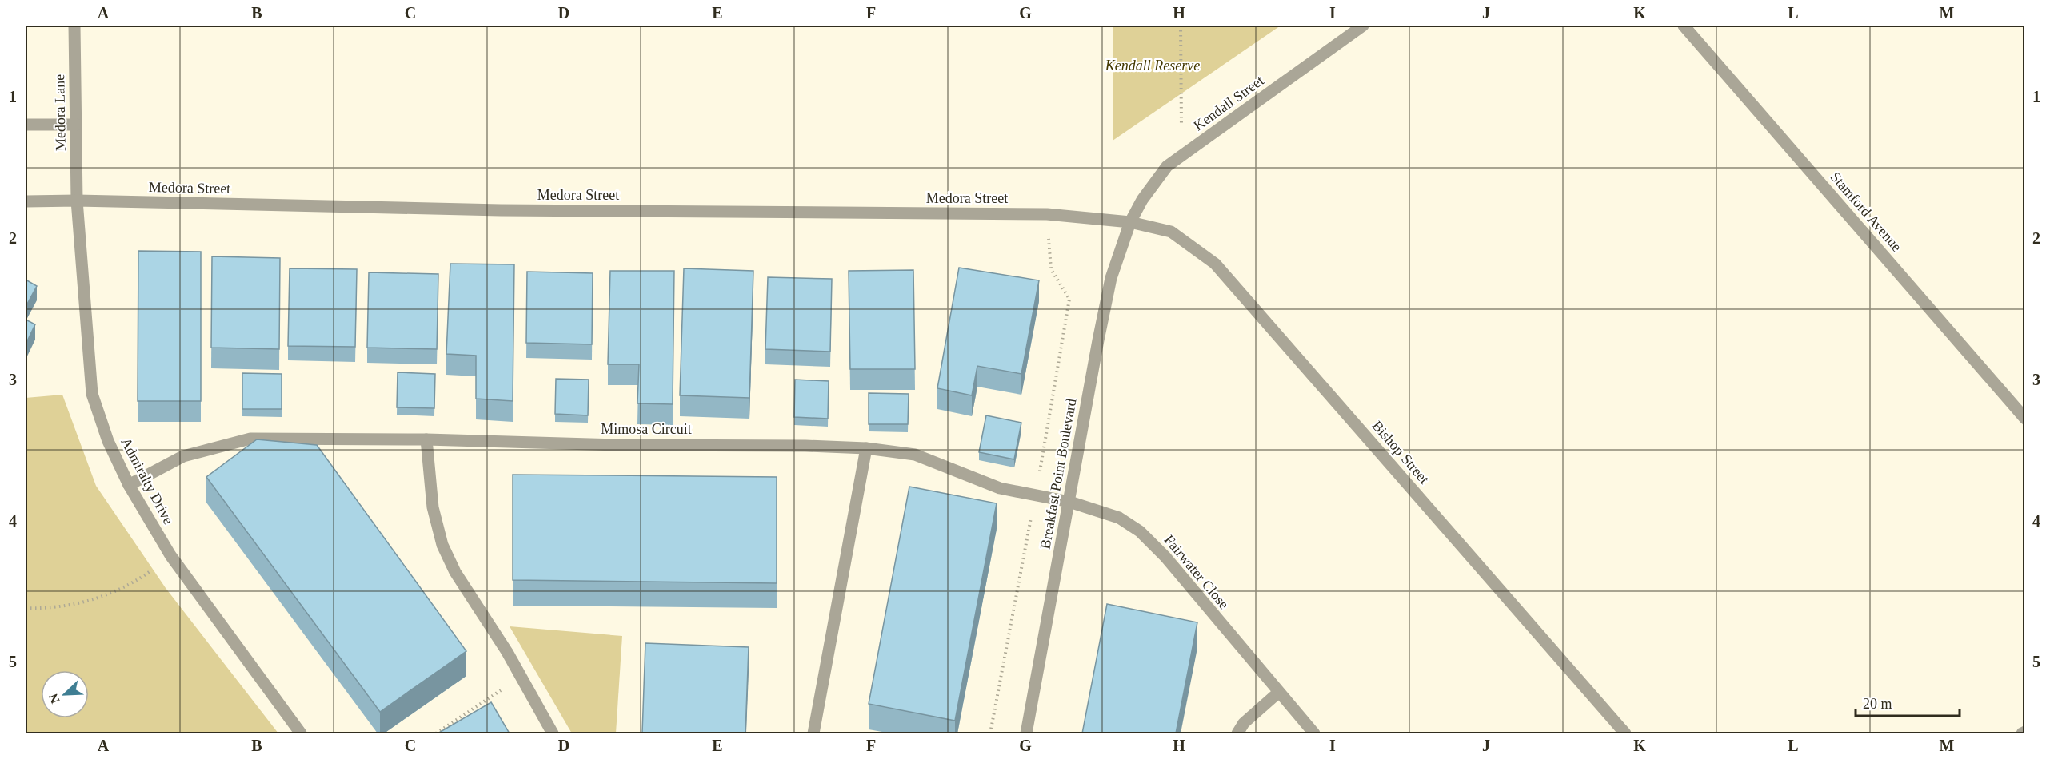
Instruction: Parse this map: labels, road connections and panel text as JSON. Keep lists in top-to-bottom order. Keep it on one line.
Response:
{"streets":{"street":["Kendall Street","Medora Lane","Medora Street","Stamford Avenue","Mimosa Circuit","Bishop Street","Breakfast Point Boulevard","Admiralty Drive","Fairwater Close"]},"crossings":[["Kendall Street","Medora Street"],["Kendall Street","Bishop Street"],["Kendall Street","Breakfast Point Boulevard"],["Medora Lane","Medora Street"],["Medora Lane","Admiralty Drive"],["Medora Street","Bishop Street"],["Medora Street","Breakfast Point Boulevard"],["Medora Street","Admiralty Drive"],["Mimosa Circuit","Breakfast Point Boulevard"],["Mimosa Circuit","Admiralty Drive"],["Mimosa Circuit","Fairwater Close"],["Bishop Street","Breakfast Point Boulevard"],["Breakfast Point Boulevard","Fairwater Close"]],"parks":["Kendall Reserve"],"scale_bar":"20 m","north":"bottom left","grid":{"columns":["A","B","C","D","E","F","G","H","I","J","K","L","M"],"rows":["1","2","3","4","5"]}}
